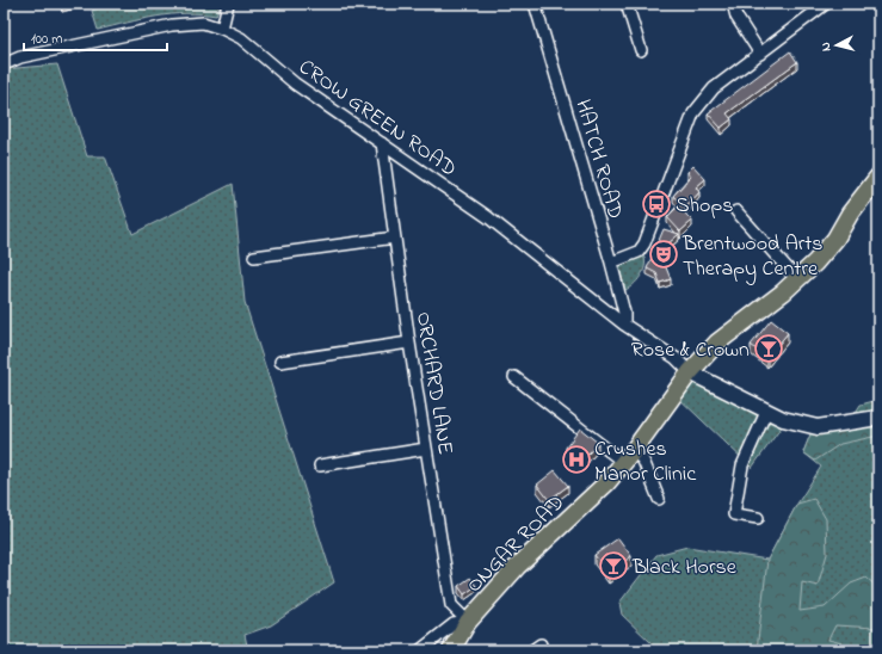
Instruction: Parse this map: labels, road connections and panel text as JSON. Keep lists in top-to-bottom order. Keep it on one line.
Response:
{"streets":{"main road":["ONGAR ROAD"],"street":["CROW GREEN ROAD","HATCH ROAD","ORCHARD LANE"]},"crossings":[["CROW GREEN ROAD","HATCH ROAD"],["CROW GREEN ROAD","ORCHARD LANE"],["CROW GREEN ROAD","ONGAR ROAD"],["ORCHARD LANE","ONGAR ROAD"]],"places":{"bus stop":["Shops"],"theatre":["Brentwood Arts Therapy Centre"],"bar":["Rose & Crown","Black Horse"],"hospital":["Crushes Manor Clinic"]},"scale_bar":"100 m","north":"left"}
